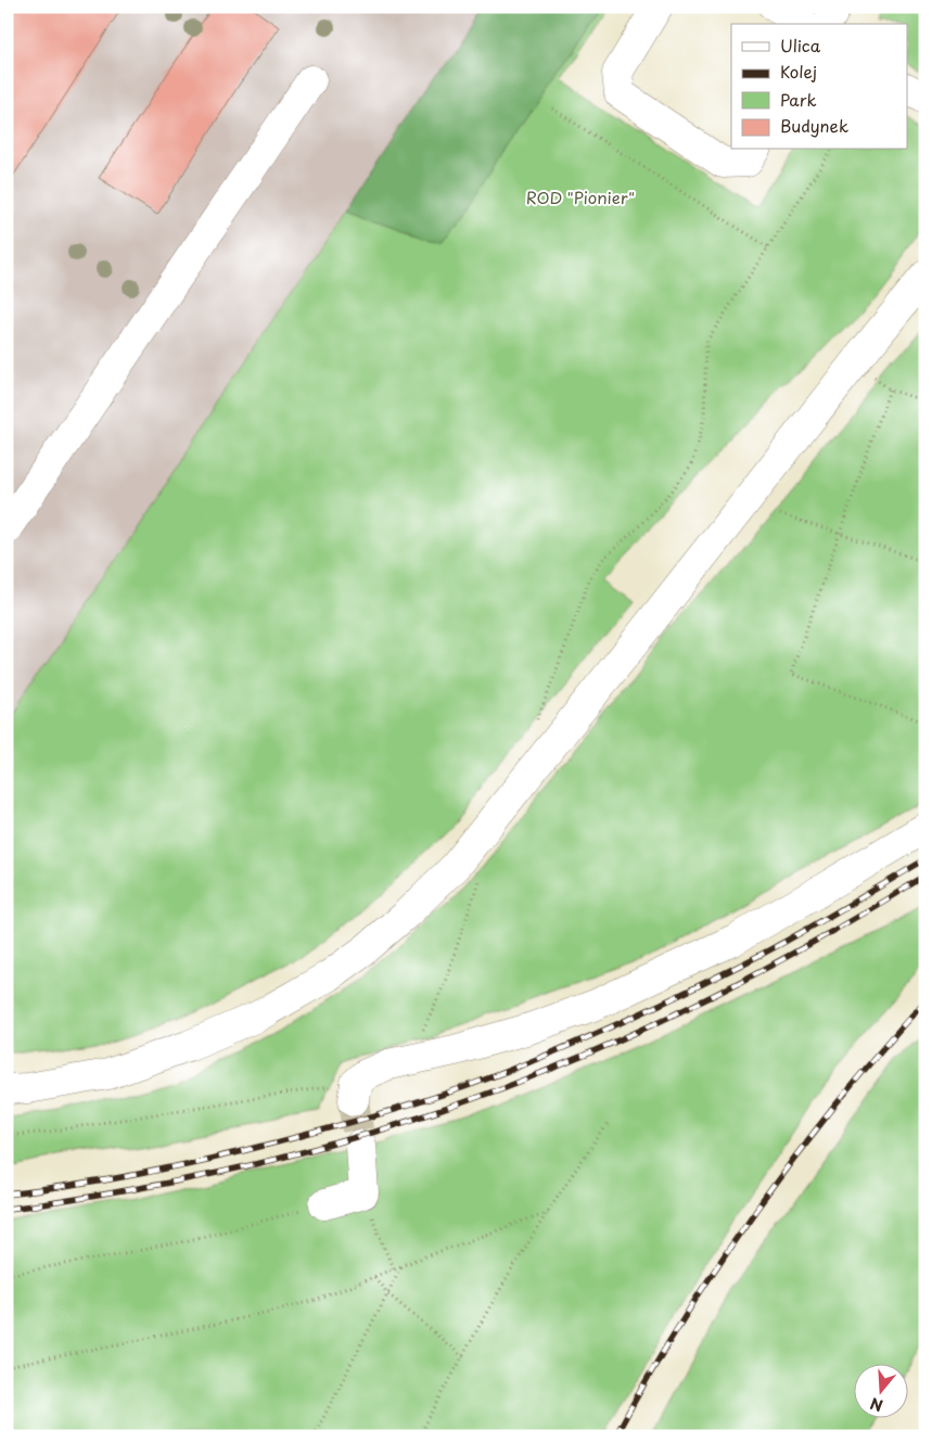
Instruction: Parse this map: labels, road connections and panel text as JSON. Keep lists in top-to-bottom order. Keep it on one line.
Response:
{"parks":["ROD \"Pionier\""],"legend":["Ulica","Kolej","Park","Budynek"],"north":"bottom"}
